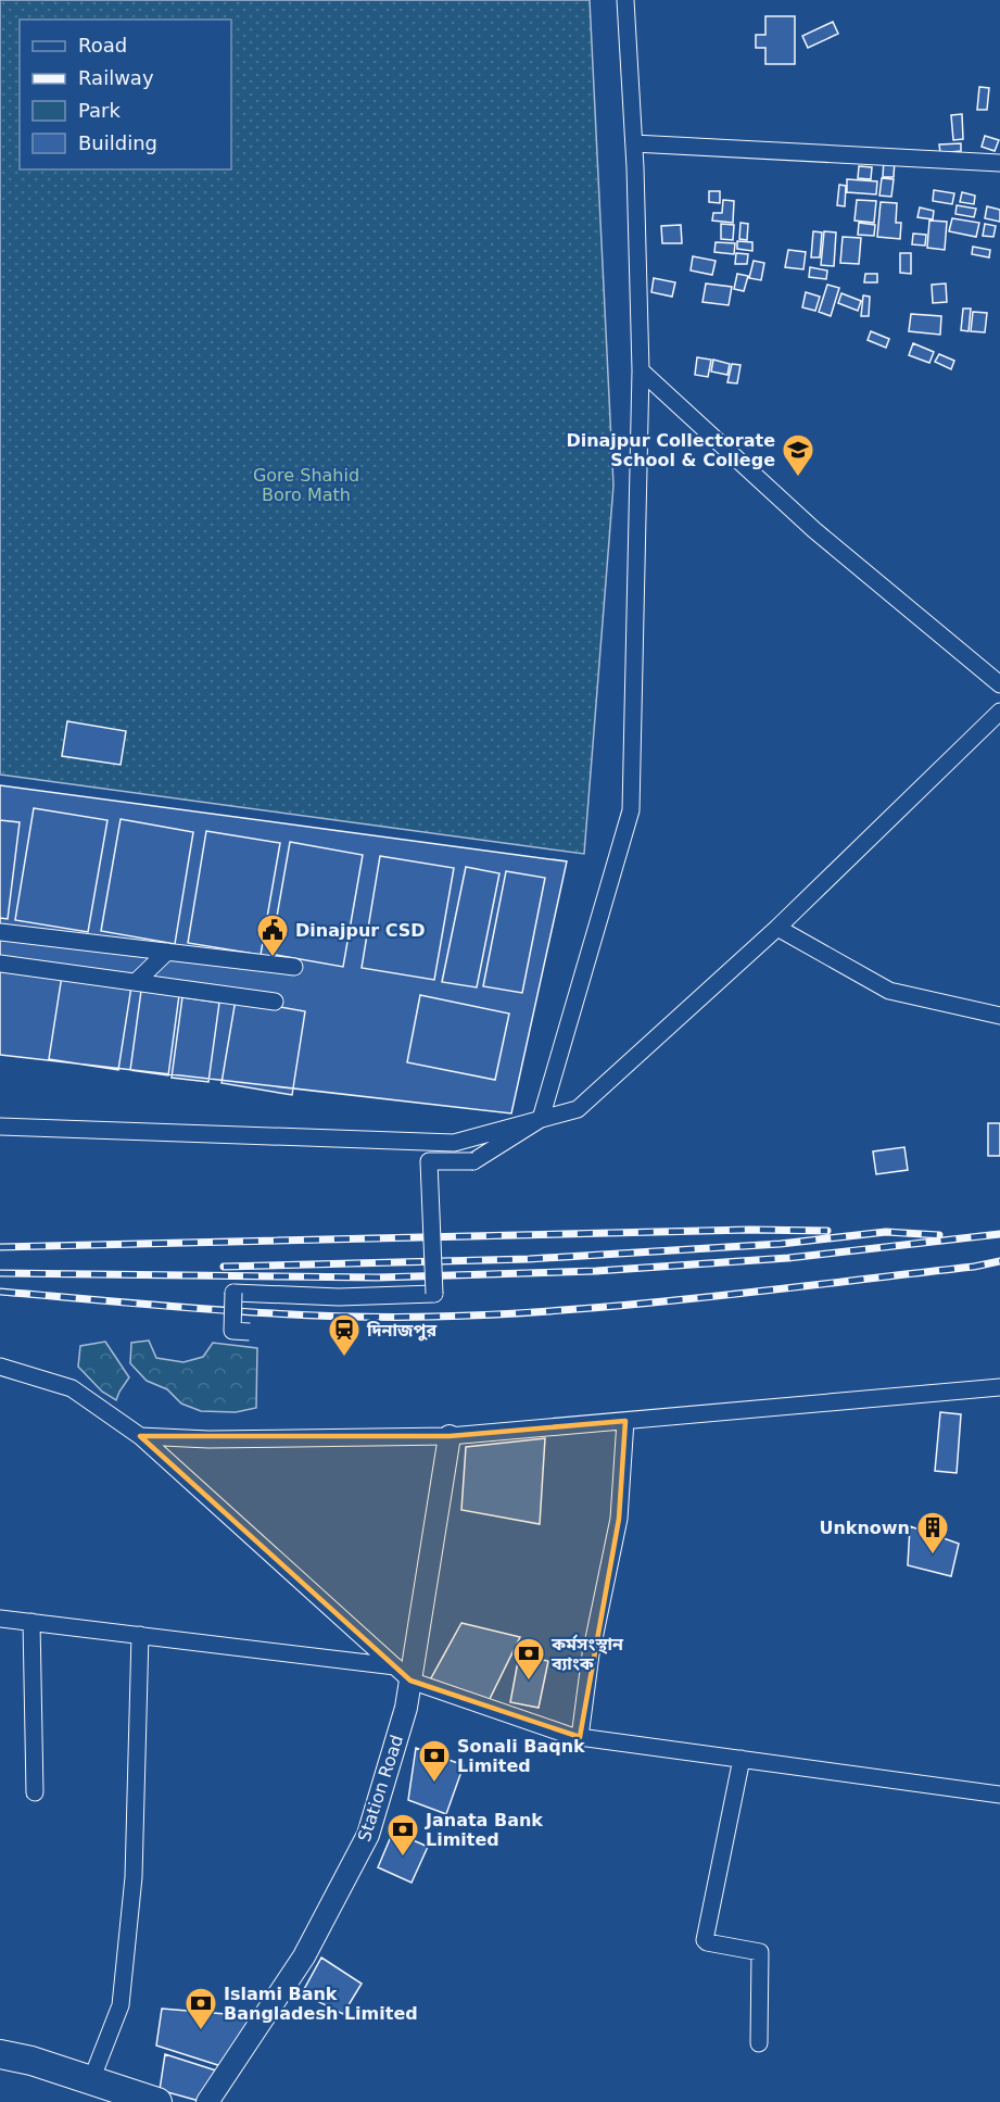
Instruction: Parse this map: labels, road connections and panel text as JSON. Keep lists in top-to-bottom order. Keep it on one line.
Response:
{"streets":{"street":["Station Road"]},"parks":["Gore Shahid Boro Math"],"places":{"school or university":["Dinajpur Collectorate School & College"],"public building":["Dinajpur CSD"],"station":["দিনাজপুর"],"building":["Unknown"],"bank":["কর্মসংস্থান ব্যাংক","Sonali Baqnk Limited","Janata Bank Limited","Islami Bank Bangladesh Limited"]},"legend":["Road","Railway","Park","Building"]}
